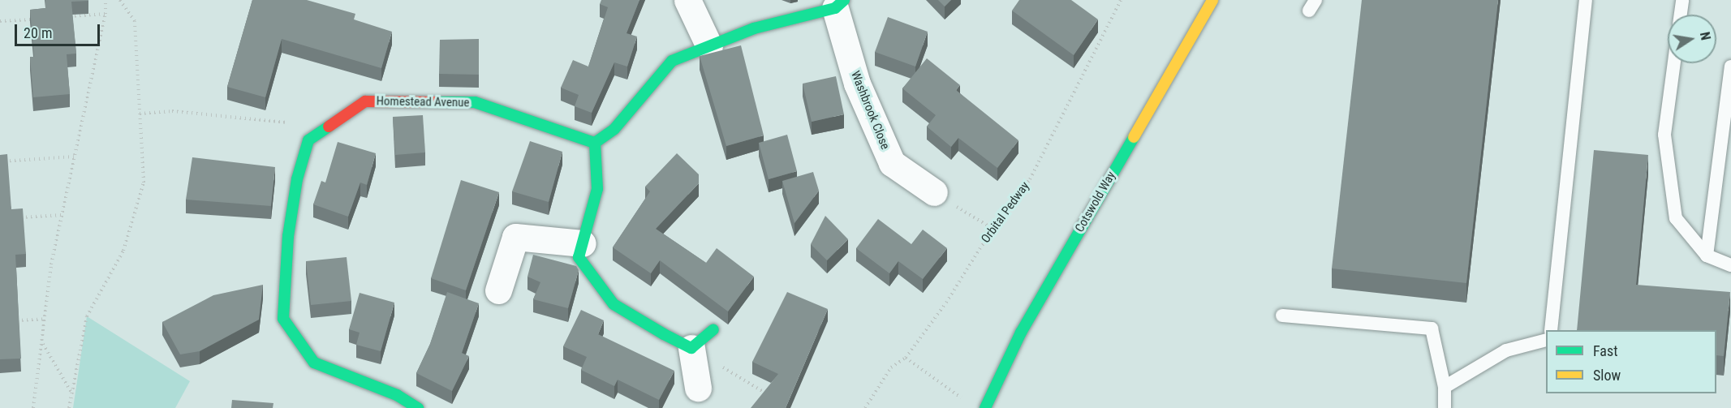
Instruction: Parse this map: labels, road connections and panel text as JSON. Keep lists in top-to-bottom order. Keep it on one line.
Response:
{"streets":{"street":["Homestead Avenue","Washbrook Close","Cotswold Way"],"path":["Orbital Pedway"]},"legend":["Fast","Slow"],"scale_bar":"20 m","north":"right"}
